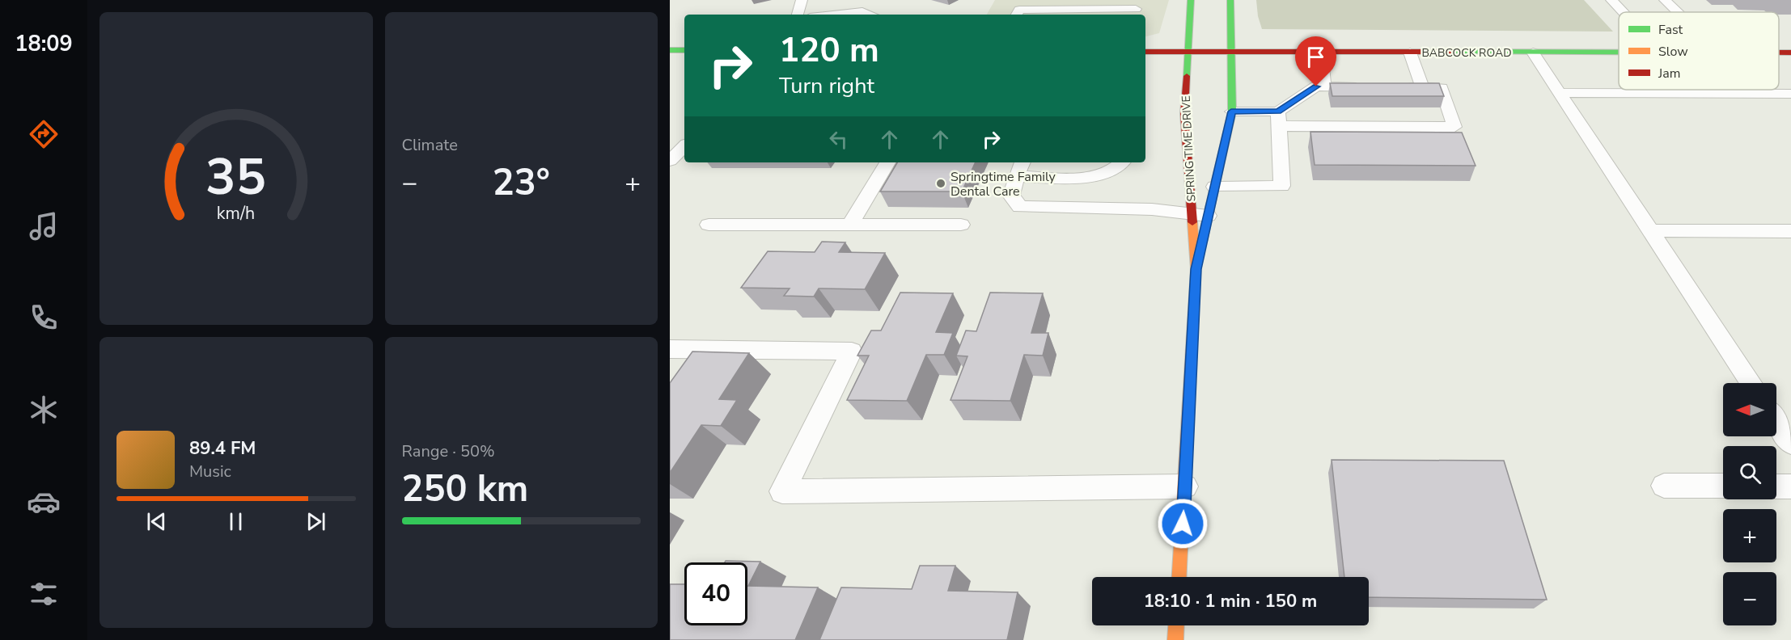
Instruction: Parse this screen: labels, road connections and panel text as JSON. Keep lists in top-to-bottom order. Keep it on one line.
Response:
{"streets":{"street":["BABCOCK ROAD","SPRING TIME DRIVE"]},"crossings":[["BABCOCK ROAD","SPRING TIME DRIVE"]],"places":["Springtime Family Dental Care"],"legend":["Fast","Slow","Jam"],"north":"left","page":{"tabs":"18:09","tile":["Climate",["Range · 50%","250 km"]],"turn":["120 m","Turn right"],"heat":["−","23°","+"],"map_buttons":["+","−"],"song":["89.4 FM","Music"],"limit":"40","trip":"18:10 · 1 min · 150 m","gauge":["35","km/h"]}}
